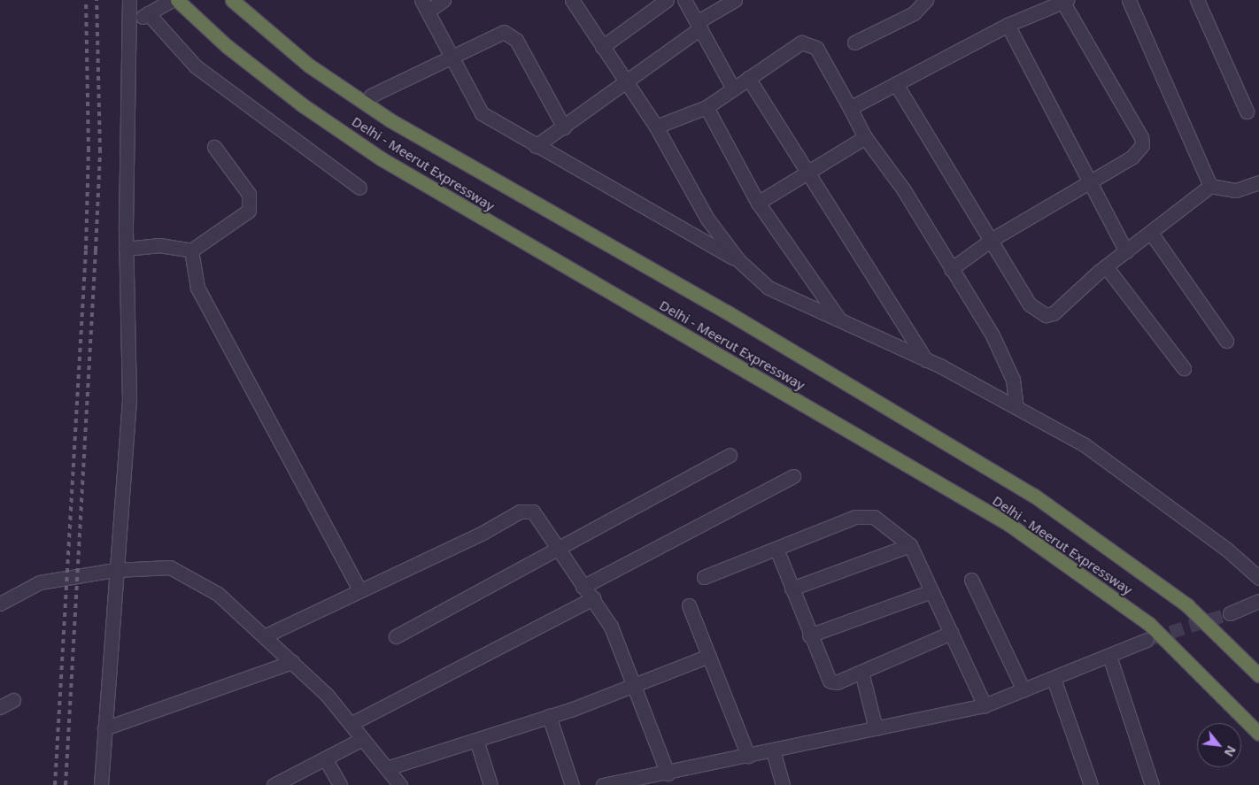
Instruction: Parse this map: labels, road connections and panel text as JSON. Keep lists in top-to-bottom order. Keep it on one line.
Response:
{"streets":{"highway":["Delhi - Meerut Expressway"]},"north":"bottom right"}
